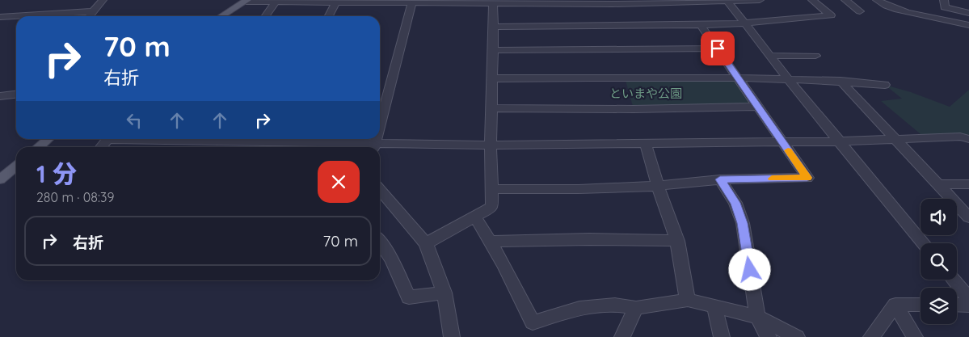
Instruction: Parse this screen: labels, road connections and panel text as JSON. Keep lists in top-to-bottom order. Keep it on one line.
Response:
{"parks":["といまや公園"],"page":{"turn":["70 m","右折"],"heading":["1 分","280 m · 08:39"],"list":[{"name":"右折","value":"70 m"}]}}
